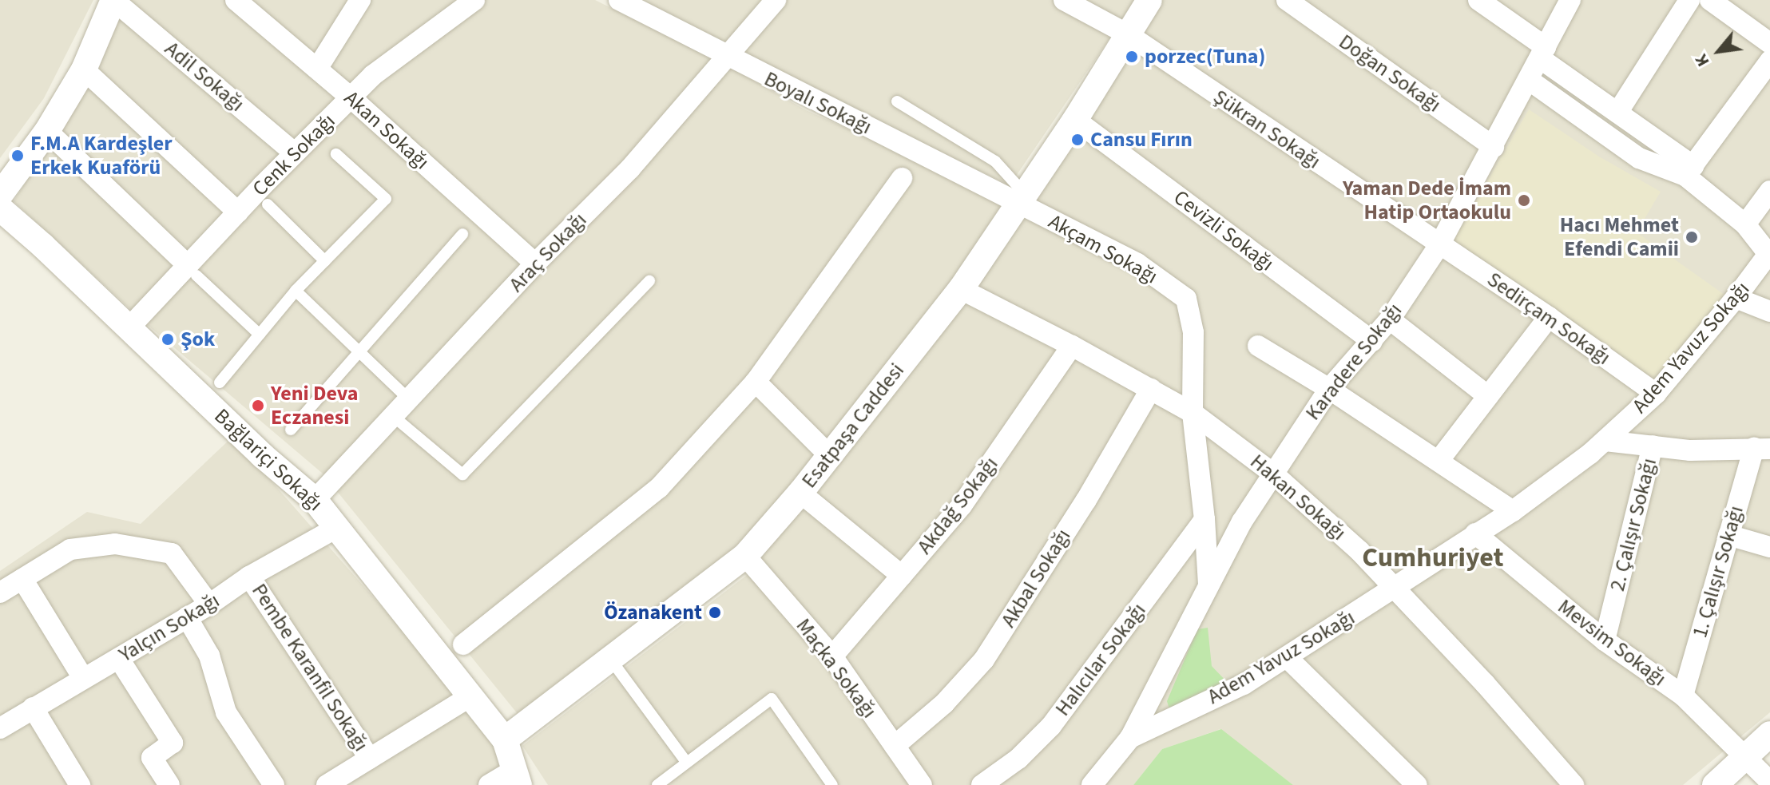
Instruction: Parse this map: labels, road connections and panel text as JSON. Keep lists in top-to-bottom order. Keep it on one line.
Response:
{"streets":{"street":["Doğan Sokağı","Adil Sokağı","Boyalı Sokağı","Şükran Sokağı","Akan Sokağı","Cenk Sokağı","Cevizli Sokağı","Akçam Sokağı","Araç Sokağı","Sedirçam Sokağı","Adem Yavuz Sokağı","Karadere Sokağı","Esatpaşa Caddesi","Bağlariçi Sokağı","Hakan Sokağı","Akdağ Sokağı","2. Çalışır Sokağı","1. Çalışır Sokağı","Akbal Sokağı","Yalçın Sokağı","Mevsim Sokağı","Halıcılar Sokağı","Pembe Karanfil Sokağı","Maçka Sokağı"]},"crossings":[["Doğan Sokağı","Karadere Sokağı"],["Adil Sokağı","Cenk Sokağı"],["Boyalı Sokağı","Akçam Sokağı"],["Boyalı Sokağı","Araç Sokağı"],["Boyalı Sokağı","Esatpaşa Caddesi"],["Şükran Sokağı","Sedirçam Sokağı"],["Şükran Sokağı","Karadere Sokağı"],["Şükran Sokağı","Esatpaşa Caddesi"],["Akan Sokağı","Cenk Sokağı"],["Akan Sokağı","Araç Sokağı"],["Cenk Sokağı","Bağlariçi Sokağı"],["Cevizli Sokağı","Karadere Sokağı"],["Cevizli Sokağı","Esatpaşa Caddesi"],["Akçam Sokağı","Esatpaşa Caddesi"],["Akçam Sokağı","Hakan Sokağı"],["Araç Sokağı","Bağlariçi Sokağı"],["Sedirçam Sokağı","Adem Yavuz Sokağı"],["Sedirçam Sokağı","Karadere Sokağı"],["Adem Yavuz Sokağı","Karadere Sokağı"],["Adem Yavuz Sokağı","Hakan Sokağı"],["Adem Yavuz Sokağı","Mevsim Sokağı"],["Karadere Sokağı","Hakan Sokağı"],["Esatpaşa Caddesi","Bağlariçi Sokağı"],["Esatpaşa Caddesi","Hakan Sokağı"],["Esatpaşa Caddesi","Maçka Sokağı"],["Bağlariçi Sokağı","Yalçın Sokağı"],["Hakan Sokağı","Akdağ Sokağı"],["Hakan Sokağı","Akbal Sokağı"],["Akdağ Sokağı","Maçka Sokağı"],["2. Çalışır Sokağı","Mevsim Sokağı"],["1. Çalışır Sokağı","Mevsim Sokağı"],["Akbal Sokağı","Maçka Sokağı"],["Yalçın Sokağı","Pembe Karanfil Sokağı"]],"districts":["Cumhuriyet"],"places":["porzec(Tuna)","Cansu Fırın","F.M.A Kardeşler Erkek Kuaförü","Yaman Dede İmam Hatip Ortaokulu","Hacı Mehmet Efendi Camii","Şok","Yeni Deva Eczanesi","Özanakent"],"north":"bottom left"}
